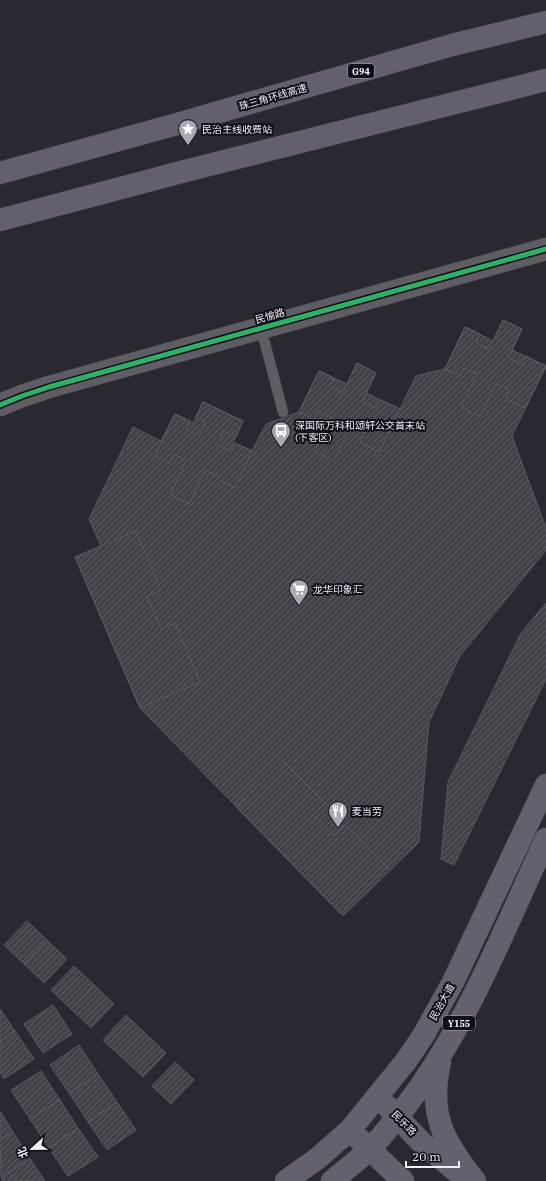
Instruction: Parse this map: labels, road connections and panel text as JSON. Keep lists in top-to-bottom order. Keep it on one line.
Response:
{"streets":{"highway":["G94","珠三角环线高速"],"main road":["民治大道","Y155","民乐路"],"street":["民愉路"]},"crossings":[["民治大道","民乐路"],["Y155","民乐路"]],"places":{"place":["民治主线收费站"],"bus stop":["深国际万科和颂轩公交首末站 (下客区)"],"supermarket":["龙华印象汇"],"restaurant":["麦当劳"]},"scale_bar":"20 m","north":"left"}
